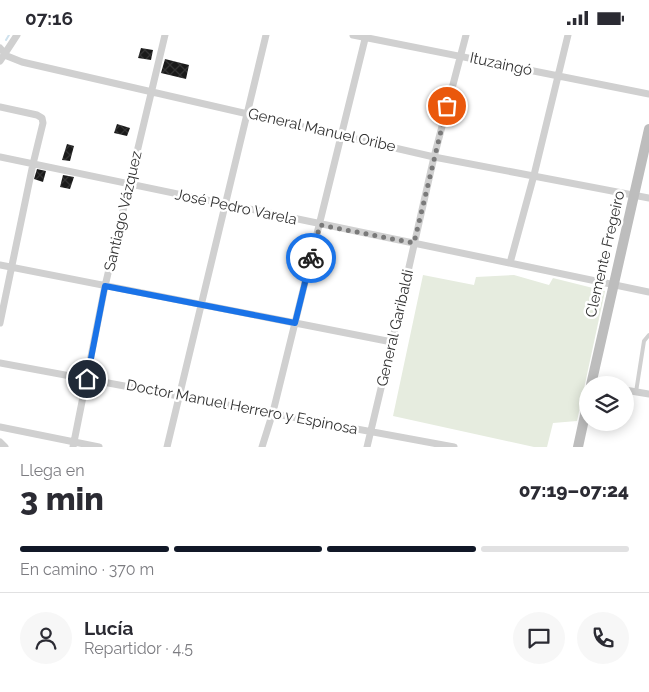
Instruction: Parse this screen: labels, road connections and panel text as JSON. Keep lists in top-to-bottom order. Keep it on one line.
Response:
{"streets":{"street":["Ituzaingó","General Manuel Oribe","José Pedro Varela","Santiago Vázquez","Clemente Fregeiro","General Garibaldi","Doctor Manuel Herrero y Espinosa"]},"crossings":[["Ituzaingó","General Garibaldi"],["General Manuel Oribe","Santiago Vázquez"],["General Manuel Oribe","Clemente Fregeiro"],["General Manuel Oribe","General Garibaldi"],["José Pedro Varela","Santiago Vázquez"],["José Pedro Varela","Clemente Fregeiro"],["José Pedro Varela","General Garibaldi"],["Santiago Vázquez","Doctor Manuel Herrero y Espinosa"],["General Garibaldi","Doctor Manuel Herrero y Espinosa"]],"page":{"status":"07:16","heading":["3 min","Llega en","07:19–07:24"],"panel":["Lucía","Repartidor · 4.5"],"bar":"En camino · 370 m"}}
